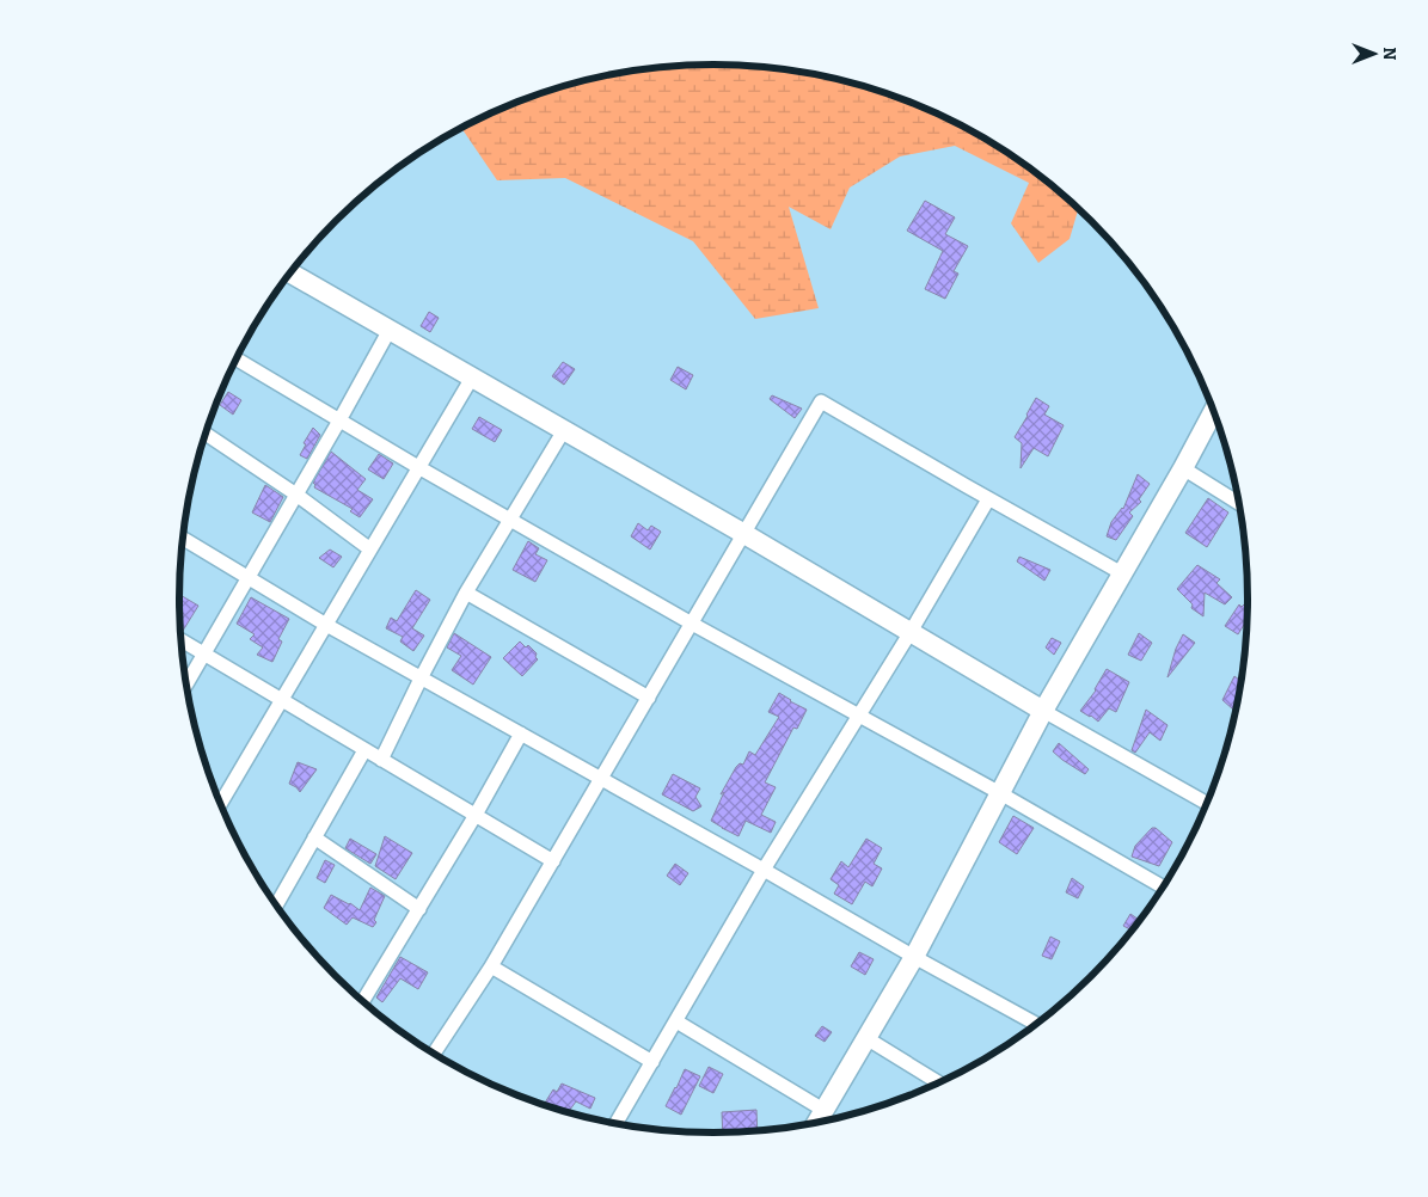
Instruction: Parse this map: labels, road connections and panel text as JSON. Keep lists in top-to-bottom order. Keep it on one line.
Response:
{"north":"right"}
